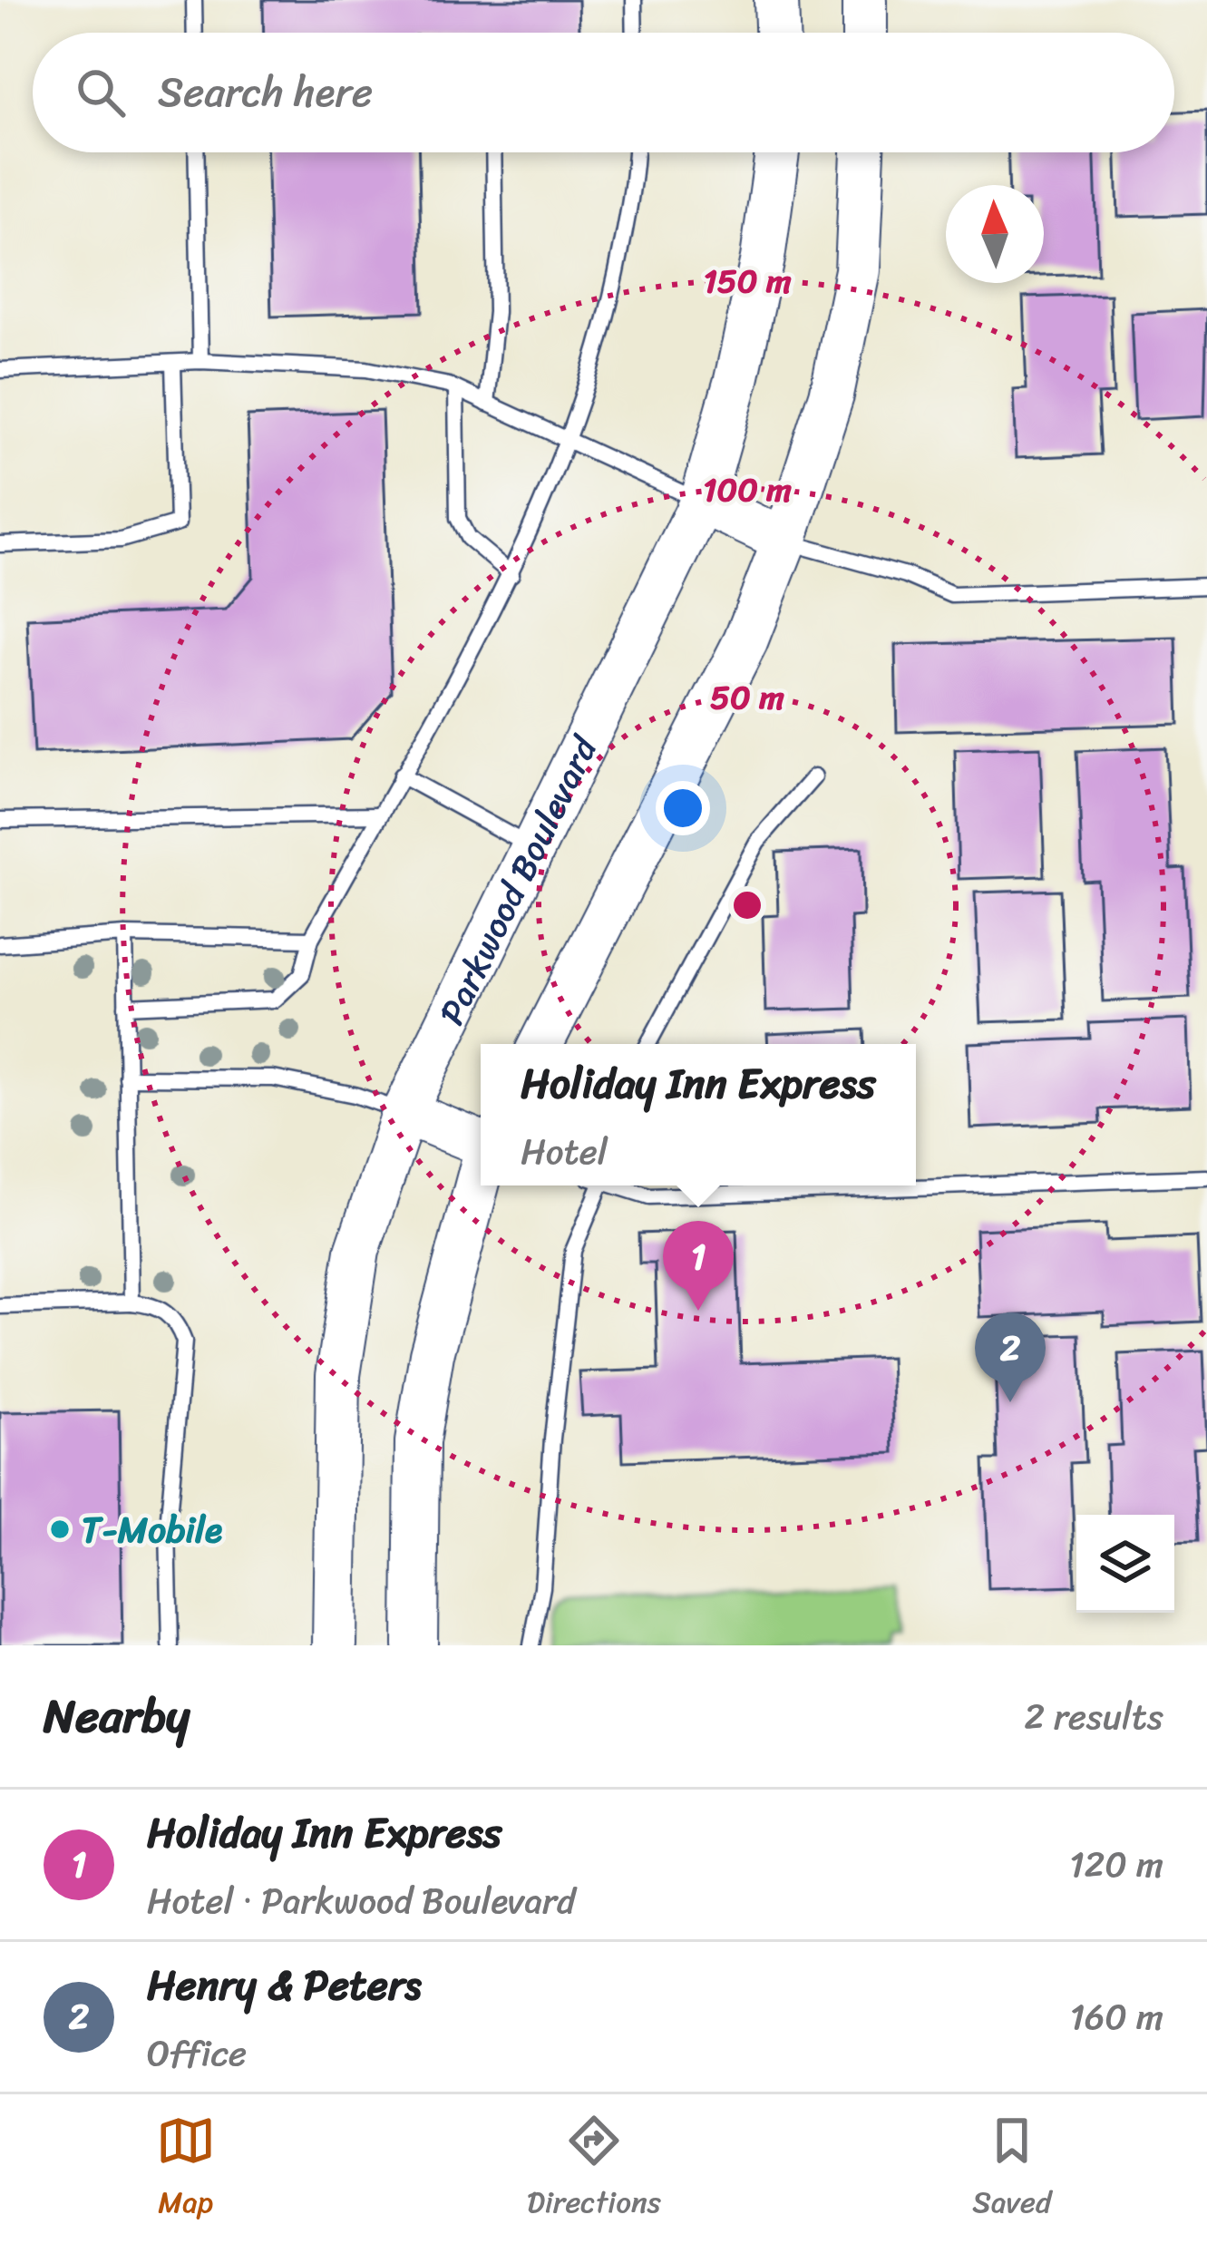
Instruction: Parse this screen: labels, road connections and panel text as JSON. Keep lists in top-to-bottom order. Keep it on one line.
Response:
{"streets":{"main road":["Parkwood Boulevard"]},"places":["T-Mobile"],"north":"top","page":{"search":"Search here","popup":["Holiday Inn Express","Hotel"],"pins":["1","2"],"heading":["Nearby","2 results"],"list":[{"mark":"1","name":"Holiday Inn Express","note":"Hotel · Parkwood Boulevard","value":"120 m"},{"mark":"2","name":"Henry & Peters","note":"Office","value":"160 m"}],"nav":["Map","Directions","Saved"]},"rings":["150 m","100 m","50 m"]}
